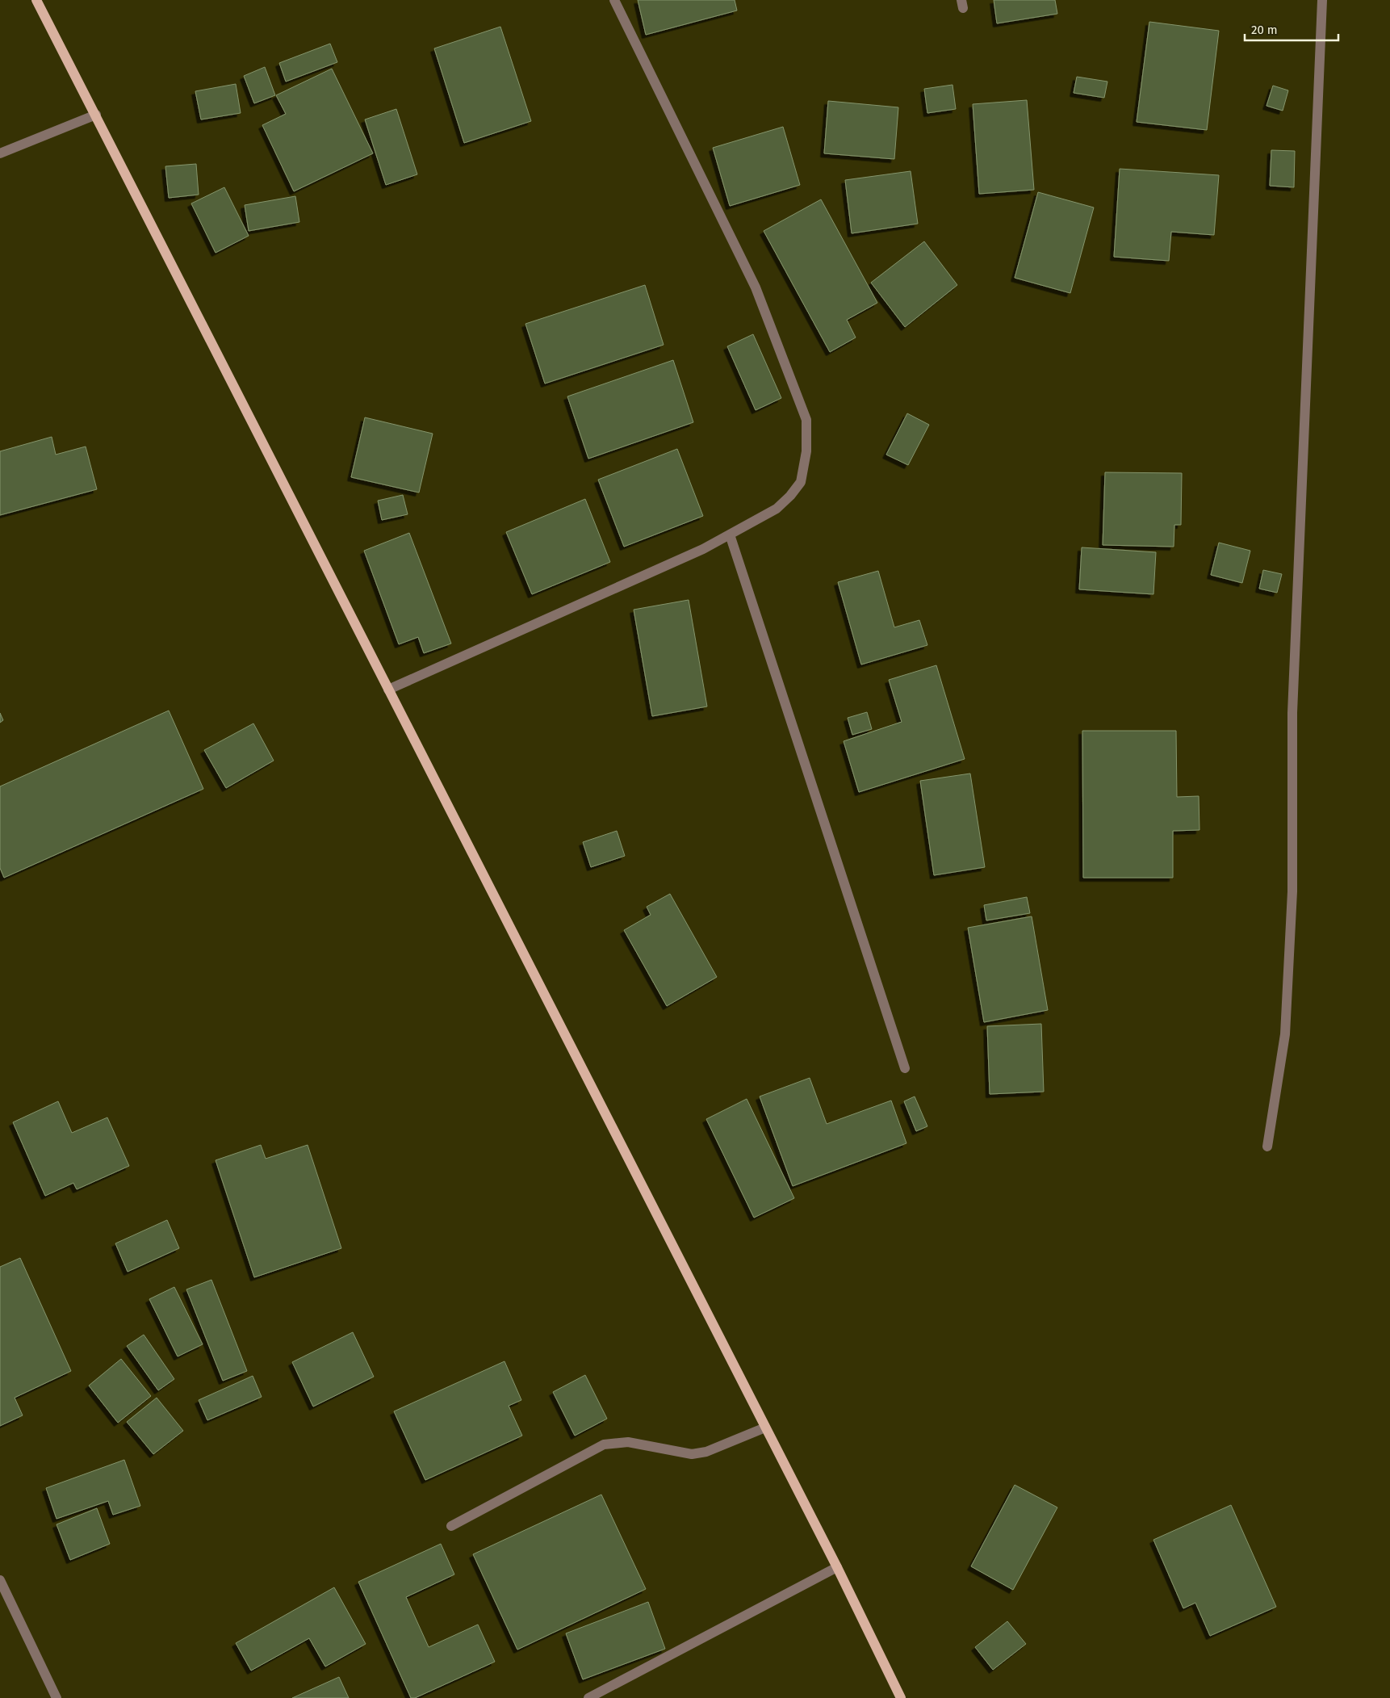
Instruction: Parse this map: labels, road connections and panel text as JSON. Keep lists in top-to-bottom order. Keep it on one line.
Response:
{"scale_bar":"20 m"}
